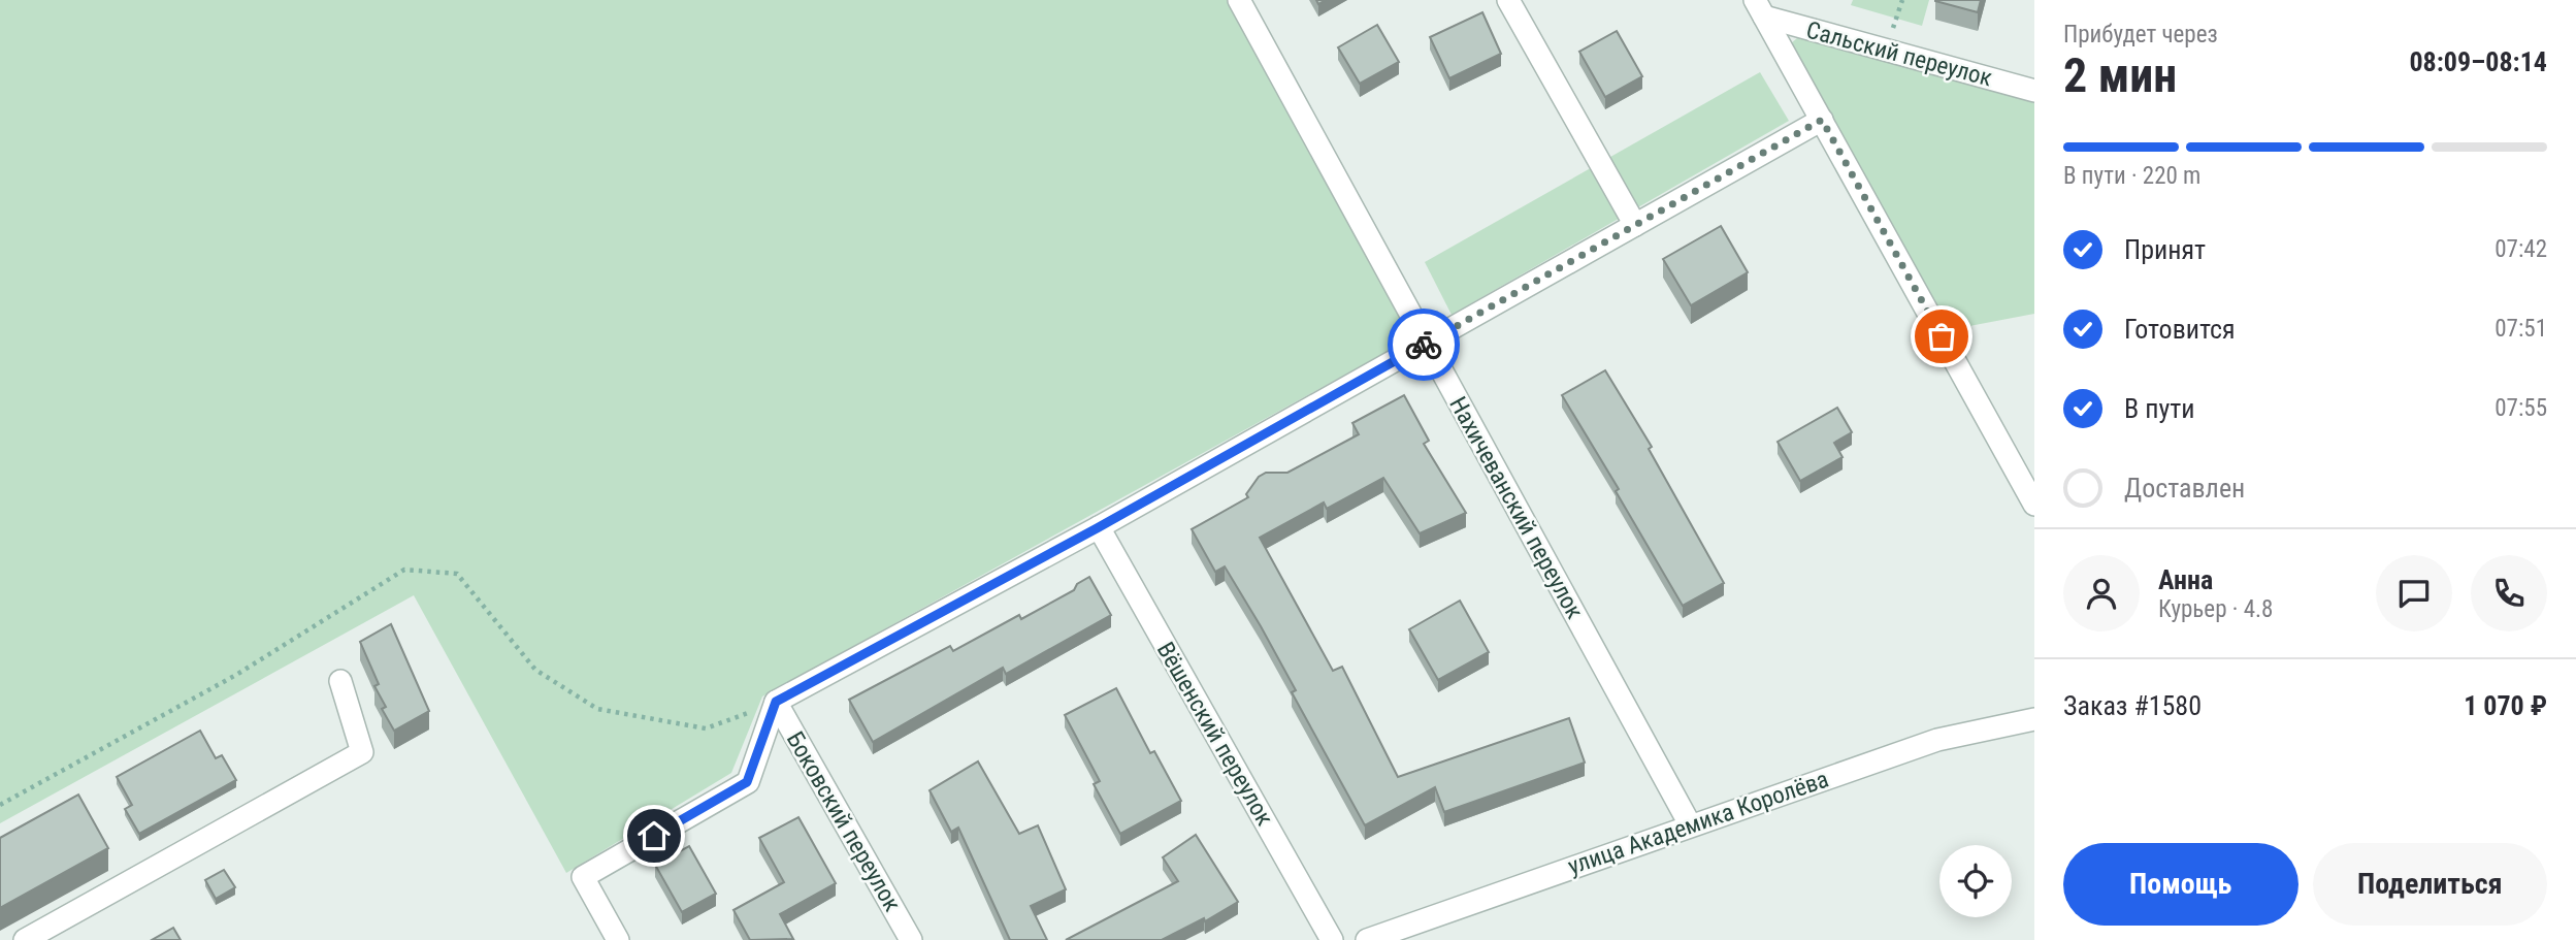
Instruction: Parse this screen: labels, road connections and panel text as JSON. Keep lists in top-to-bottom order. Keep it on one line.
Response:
{"streets":{"street":["Сальский переулок","Нахичеванский переулок","Вёшенский переулок","Боковский переулок","улица Академика Королёва"]},"crossings":[["Нахичеванский переулок","улица Академика Королёва"]],"page":{"heading":["2 мин","Прибудет через","08:09–08:14"],"panel":["Анна","Курьер · 4.8","Заказ #1580","1 070 ₽"],"bar":"В пути · 220 m","list":[["Принят","07:42"],["Готовится","07:51"],["В пути","07:55"],"Доставлен"],"buttons":["Помощь","Поделиться"]}}
